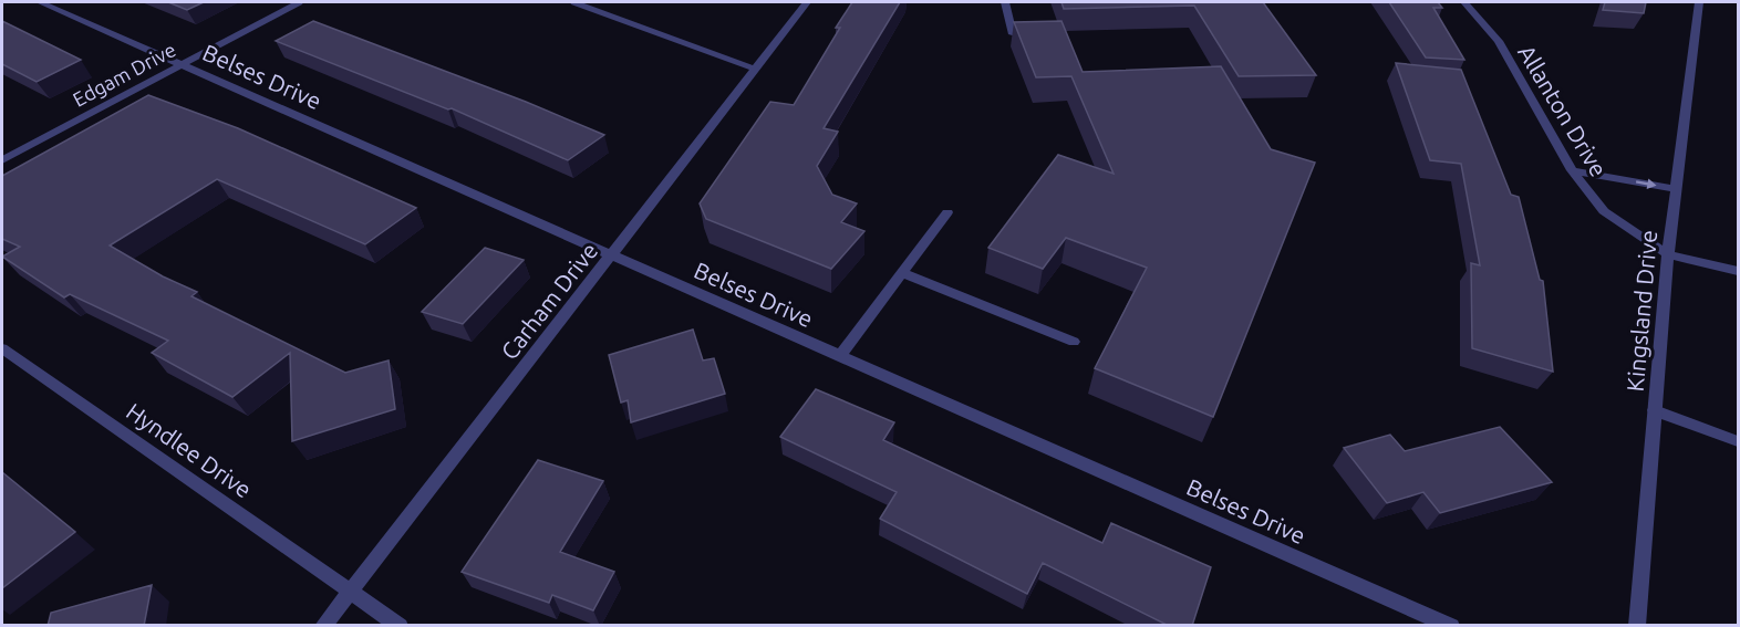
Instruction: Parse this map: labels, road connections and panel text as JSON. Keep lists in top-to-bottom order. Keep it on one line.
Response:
{"streets":{"street":["Edgam Drive","Belses Drive","Allanton Drive","Carham Drive","Kingsland Drive","Hyndlee Drive"]},"crossings":[["Edgam Drive","Belses Drive"],["Belses Drive","Carham Drive"],["Allanton Drive","Kingsland Drive"],["Carham Drive","Hyndlee Drive"]]}
